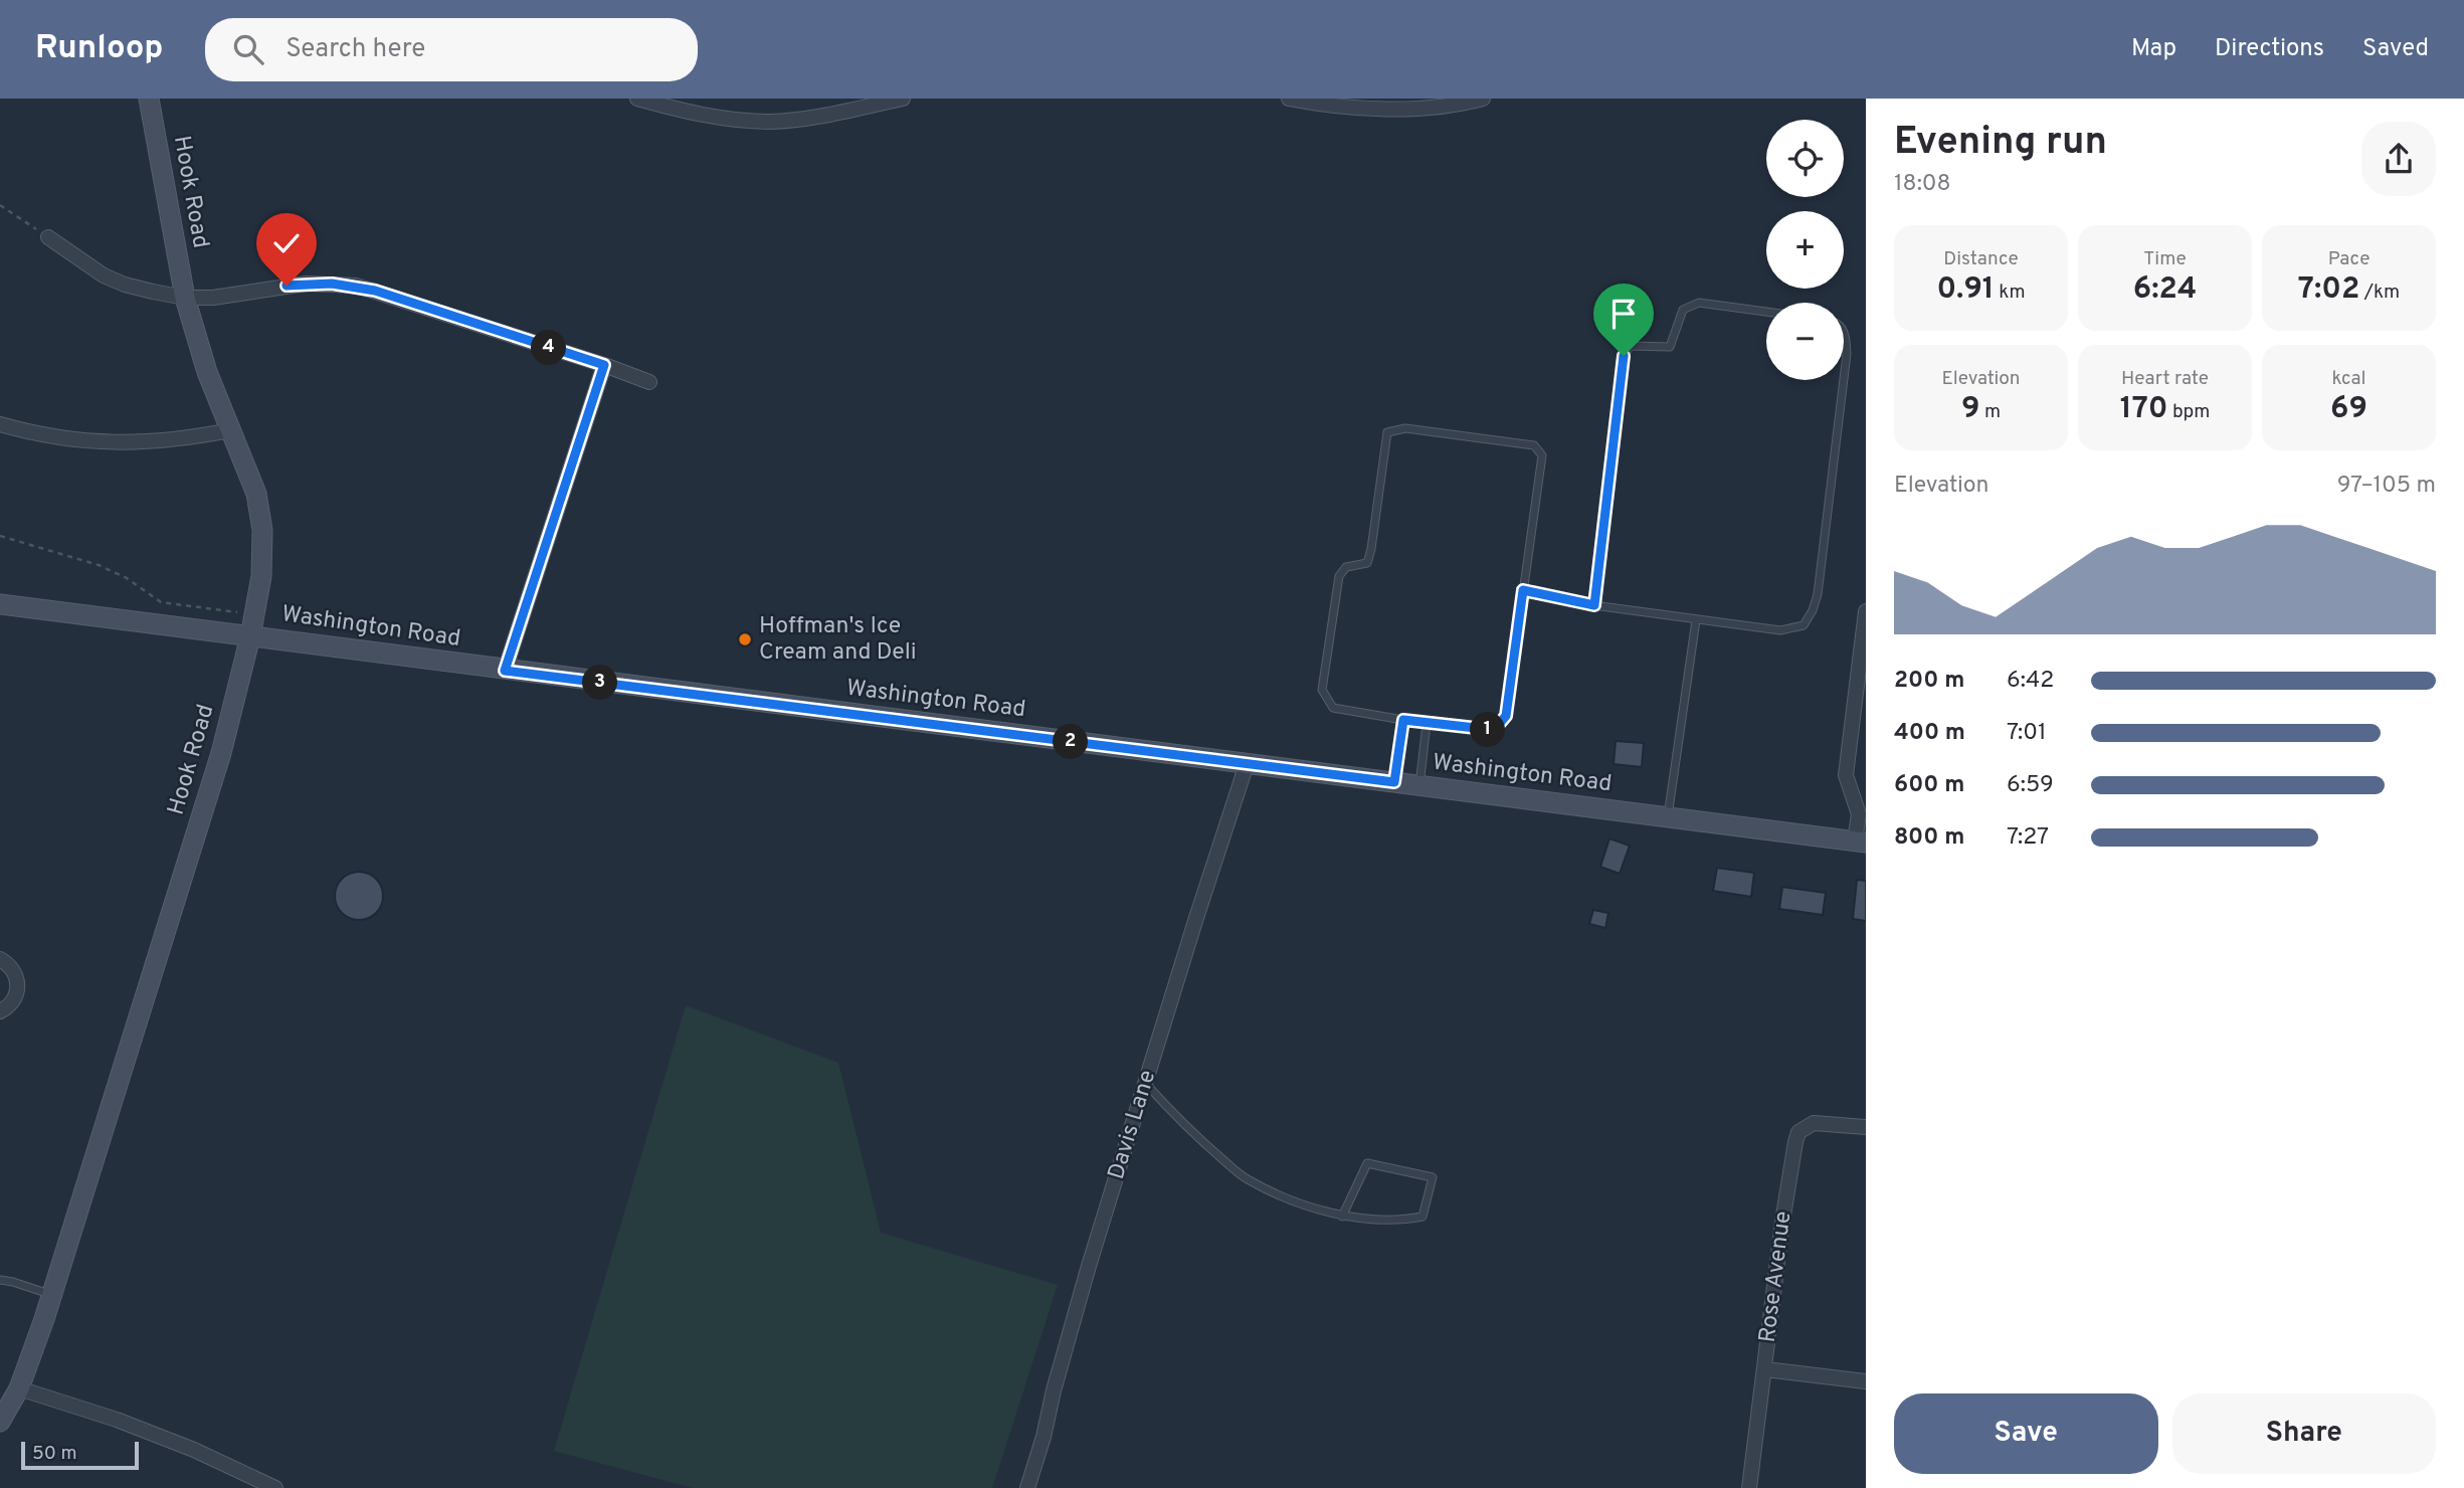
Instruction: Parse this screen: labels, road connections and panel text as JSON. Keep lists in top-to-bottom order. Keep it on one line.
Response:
{"streets":{"main road":["Hook Road","Washington Road"],"street":["Davis Lane","Rose Avenue"]},"crossings":[["Hook Road","Washington Road"],["Washington Road","Davis Lane"]],"places":["Hoffman's Ice Cream and Deli"],"scale_bar":"50 m","page":{"header":"Runloop","search":"Search here","nav":["Map","Directions","Saved"],"heading":["Evening run","18:08"],"map_buttons":["+","−"],"stats":[["Distance","0.91 km"],["Time","6:24"],["Pace","7:02 /km"],["Elevation","9 m"],["Heart rate","170 bpm"],["kcal","69"]],"pins":["4","3","1","2"],"chart":["Elevation","97–105 m"],"list":[{"name":"200 m","note":"6:42"},{"name":"400 m","note":"7:01"},{"name":"600 m","note":"6:59"},{"name":"800 m","note":"7:27"}],"buttons":["Save","Share"],"scale":"50 m"}}
